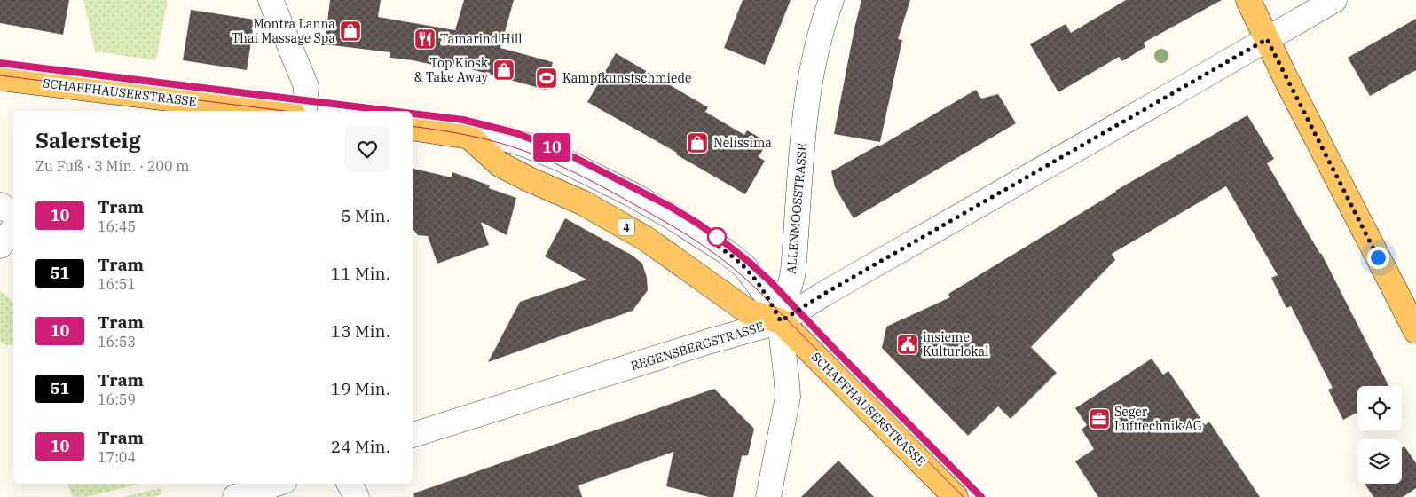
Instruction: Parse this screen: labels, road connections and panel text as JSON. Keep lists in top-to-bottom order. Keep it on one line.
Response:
{"streets":{"main road":["SCHAFFHAUSERSTRASSE","4"],"street":["ALLENMOOSSTRASSE","REGENSBERGSTRASSE"]},"crossings":[["SCHAFFHAUSERSTRASSE","ALLENMOOSSTRASSE"],["SCHAFFHAUSERSTRASSE","REGENSBERGSTRASSE"],["ALLENMOOSSTRASSE","REGENSBERGSTRASSE"]],"places":{"shop":["Montra Lanna Thai Massage Spa","Top Kiosk & Take Away","Nelissima"],"restaurant":["Tamarind Hill"],"sports":["Kampfkunstschmiede"],"public building":["insieme Kulturlokal"],"office":["Seger Lufttechnik AG"]},"lines":["tram line 10"],"page":{"on_map":"10","heading":["Salersteig","Zu Fuß · 3 Min. · 200 m"],"list":[{"mark":"10","name":"Tram","note":"16:45","value":"5 Min."},{"mark":"51","name":"Tram","note":"16:51","value":"11 Min."},{"mark":"10","name":"Tram","note":"16:53","value":"13 Min."},{"mark":"51","name":"Tram","note":"16:59","value":"19 Min."},{"mark":"10","name":"Tram","note":"17:04","value":"24 Min."}]}}
